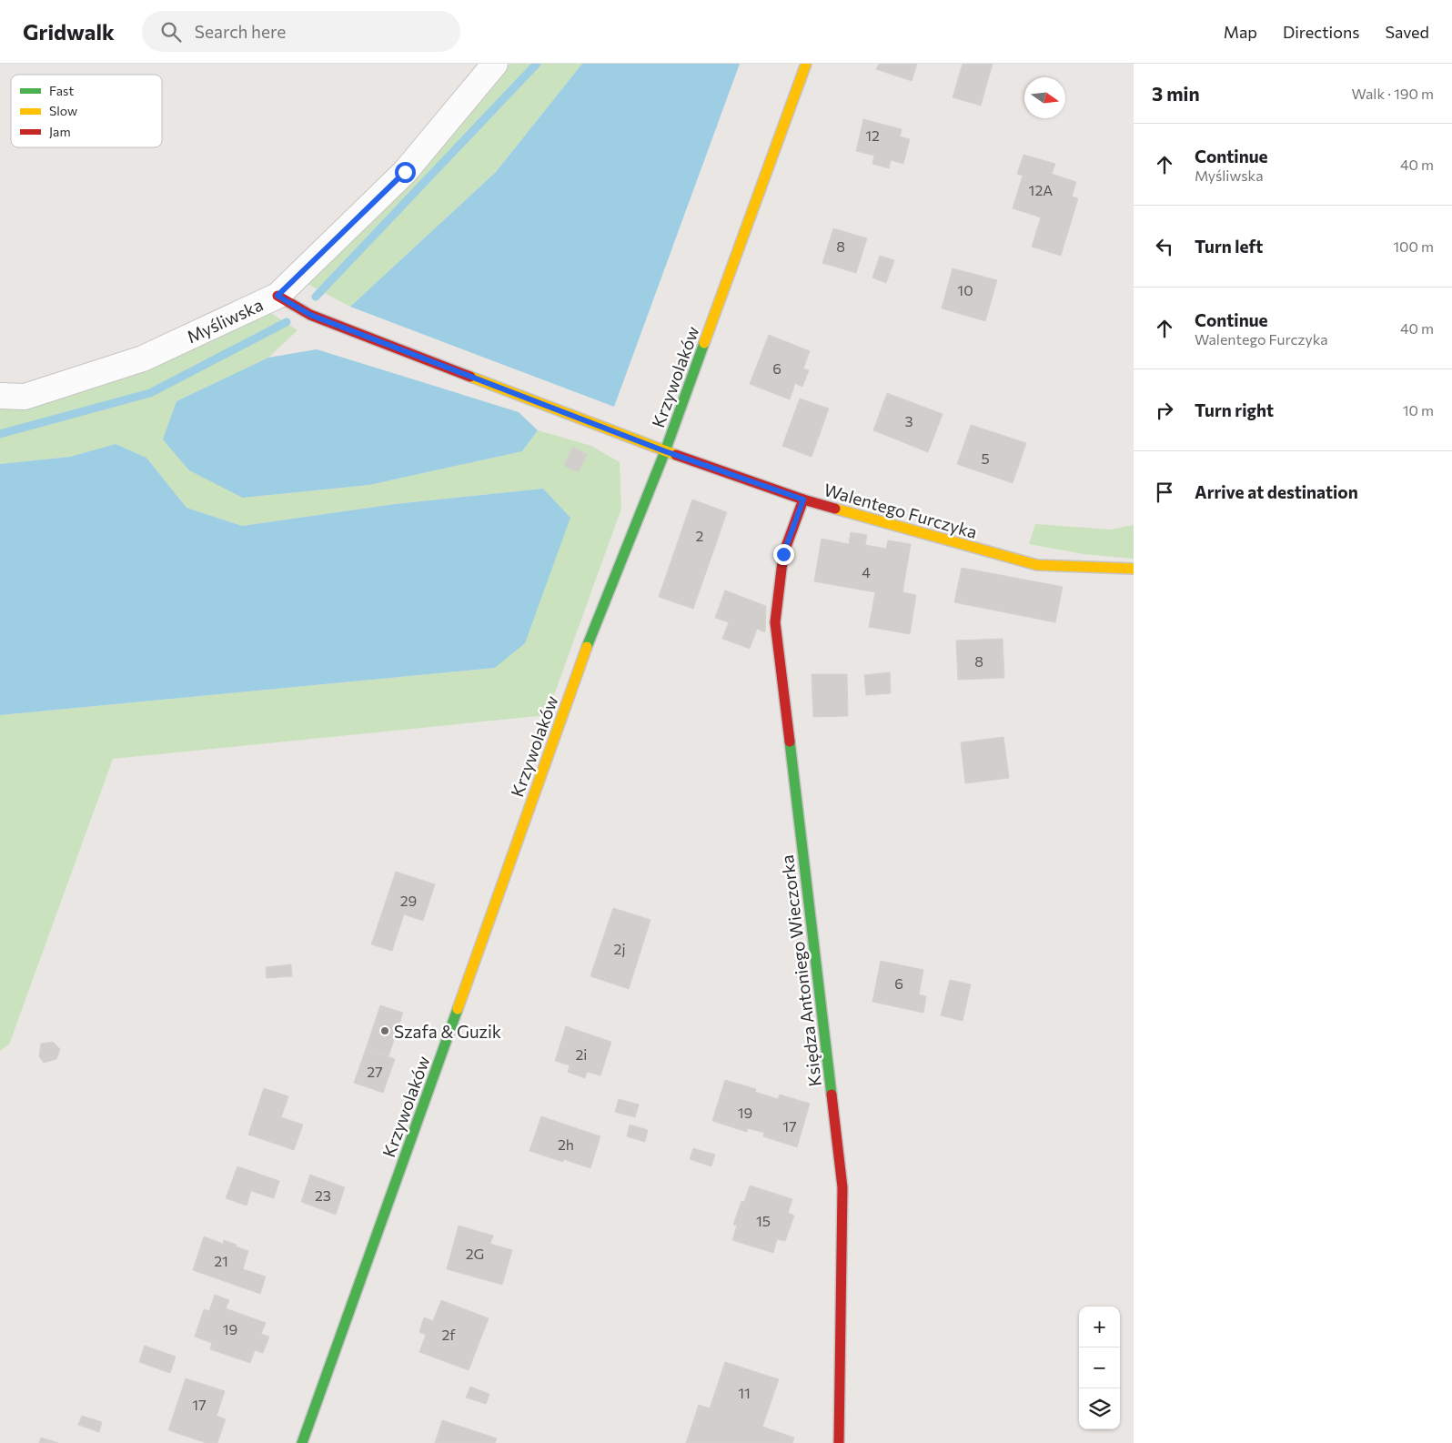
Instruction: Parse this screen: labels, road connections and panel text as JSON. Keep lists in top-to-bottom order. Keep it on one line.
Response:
{"streets":{"street":["Myśliwska","Krzywolaków","Walentego Furczyka","Księdza Antoniego Wieczorka"]},"crossings":[["Myśliwska","Walentego Furczyka"],["Krzywolaków","Walentego Furczyka"],["Walentego Furczyka","Księdza Antoniego Wieczorka"]],"places":["Szafa & Guzik"],"house_numbers":["12","12A","8","10","6","3","5","2","4","8","29","2j","6","2i","27","19","17","2h","23","15","2G","21","19","2f","11","17"],"legend":["Fast","Slow","Jam"],"north":"right","page":{"header":"Gridwalk","search":"Search here","nav":["Map","Directions","Saved"],"heading":["3 min","Walk · 190 m"],"list":[["Continue","Myśliwska","40 m"],["Turn left","100 m"],["Continue","Walentego Furczyka","40 m"],["Turn right","10 m"],"Arrive at destination"],"map_buttons":["+","−"]}}
